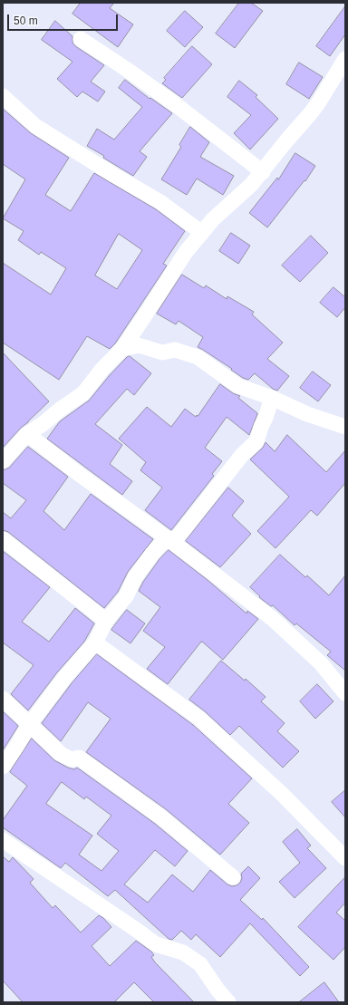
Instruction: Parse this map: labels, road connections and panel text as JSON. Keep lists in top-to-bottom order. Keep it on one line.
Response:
{"scale_bar":"50 m"}
